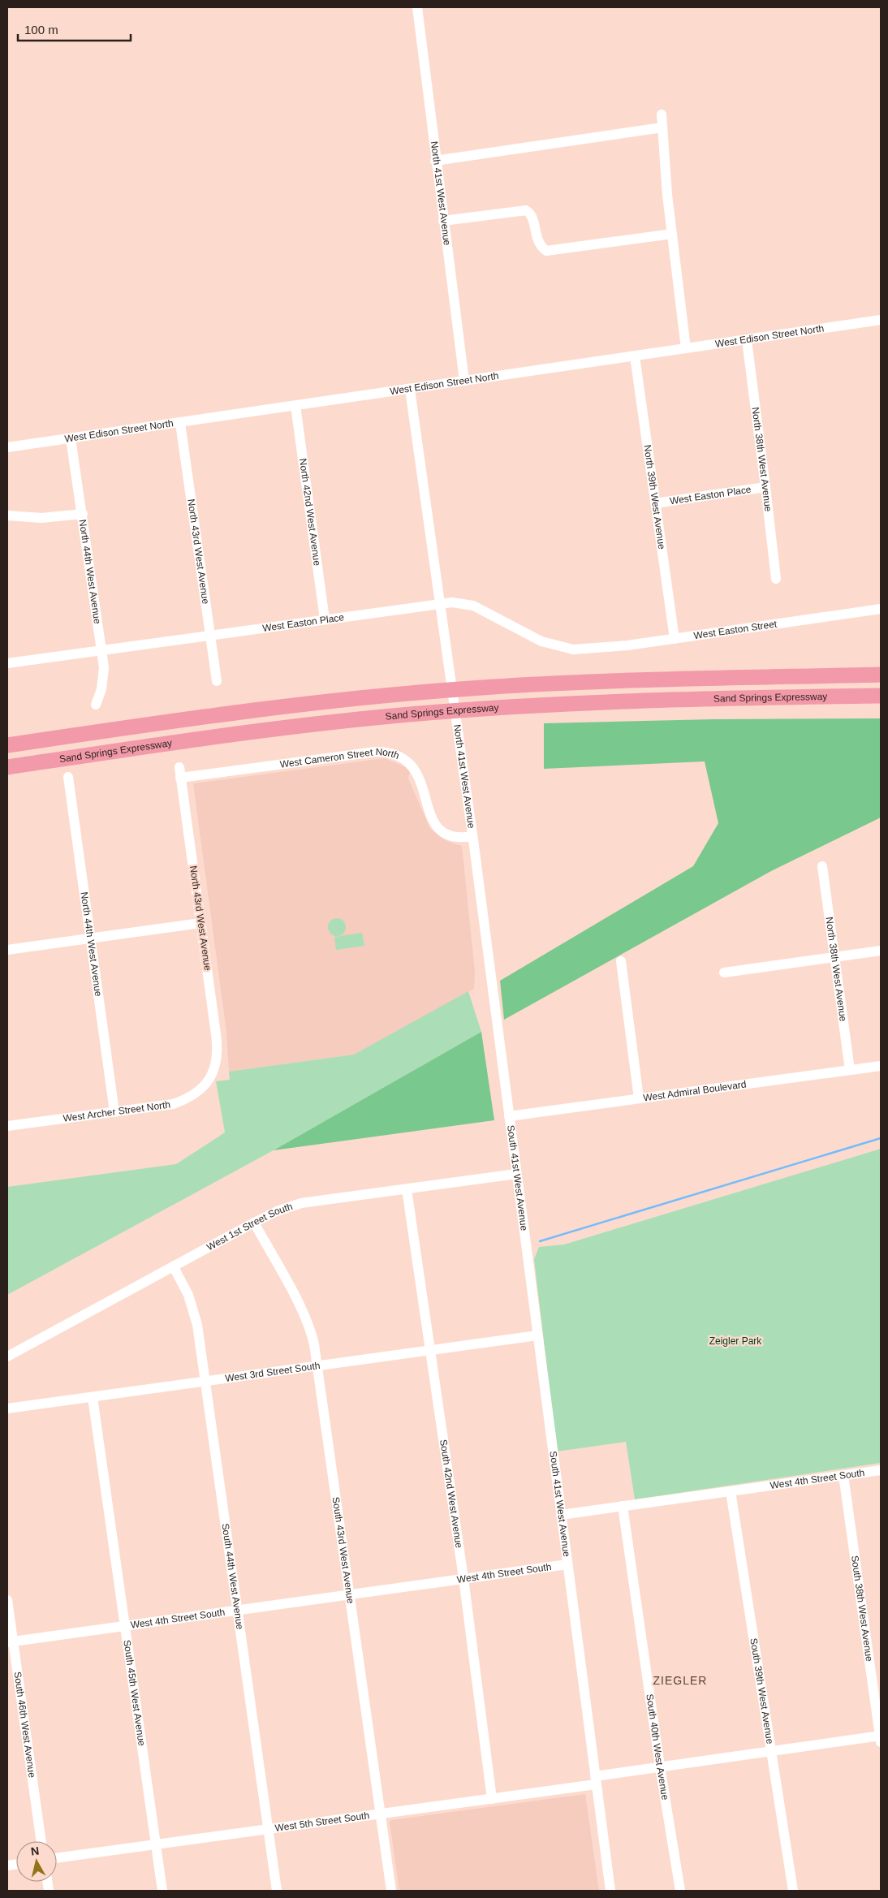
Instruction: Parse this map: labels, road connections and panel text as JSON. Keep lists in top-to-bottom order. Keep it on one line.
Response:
{"streets":{"highway":["Sand Springs Expressway"],"street":["North 41st West Avenue","West Edison Street North","North 38th West Avenue","West Easton Place","North 39th West Avenue","North 42nd West Avenue","North 43rd West Avenue","North 44th West Avenue","West Easton Street","West Cameron Street North","West Admiral Boulevard","West Archer Street North","South 41st West Avenue","West 1st Street South","West 3rd Street South","West 4th Street South","South 42nd West Avenue","South 43rd West Avenue","South 44th West Avenue","South 38th West Avenue","South 39th West Avenue","South 45th West Avenue","South 46th West Avenue","South 40th West Avenue","West 5th Street South"]},"crossings":[["North 41st West Avenue","West Edison Street North"],["North 41st West Avenue","West Easton Place"],["North 41st West Avenue","West Cameron Street North"],["North 41st West Avenue","West Admiral Boulevard"],["North 41st West Avenue","South 41st West Avenue"],["West Edison Street North","North 38th West Avenue"],["West Edison Street North","North 39th West Avenue"],["West Edison Street North","North 42nd West Avenue"],["West Edison Street North","North 43rd West Avenue"],["West Edison Street North","North 44th West Avenue"],["North 38th West Avenue","West Easton Place"],["North 38th West Avenue","West Admiral Boulevard"],["West Easton Place","North 39th West Avenue"],["West Easton Place","North 42nd West Avenue"],["West Easton Place","North 43rd West Avenue"],["West Easton Place","North 44th West Avenue"],["West Easton Place","West Easton Street"],["North 39th West Avenue","West Easton Street"],["North 43rd West Avenue","West Cameron Street North"],["North 43rd West Avenue","West Archer Street North"],["North 44th West Avenue","West Archer Street North"],["West Admiral Boulevard","South 41st West Avenue"],["South 41st West Avenue","West 1st Street South"],["South 41st West Avenue","West 3rd Street South"],["South 41st West Avenue","West 4th Street South"],["South 41st West Avenue","West 5th Street South"],["West 1st Street South","South 42nd West Avenue"],["West 1st Street South","South 43rd West Avenue"],["West 1st Street South","South 44th West Avenue"],["West 3rd Street South","South 42nd West Avenue"],["West 3rd Street South","South 43rd West Avenue"],["West 3rd Street South","South 44th West Avenue"],["West 3rd Street South","South 45th West Avenue"],["West 4th Street South","South 42nd West Avenue"],["West 4th Street South","South 43rd West Avenue"],["West 4th Street South","South 44th West Avenue"],["West 4th Street South","South 38th West Avenue"],["West 4th Street South","South 39th West Avenue"],["West 4th Street South","South 45th West Avenue"],["West 4th Street South","South 46th West Avenue"],["West 4th Street South","South 40th West Avenue"],["South 42nd West Avenue","West 5th Street South"],["South 43rd West Avenue","West 5th Street South"],["South 44th West Avenue","West 5th Street South"],["South 38th West Avenue","West 5th Street South"],["South 39th West Avenue","West 5th Street South"],["South 45th West Avenue","West 5th Street South"],["South 40th West Avenue","West 5th Street South"]],"districts":["ZIEGLER"],"parks":["Zeigler Park"],"scale_bar":"100 m","north":"top"}
